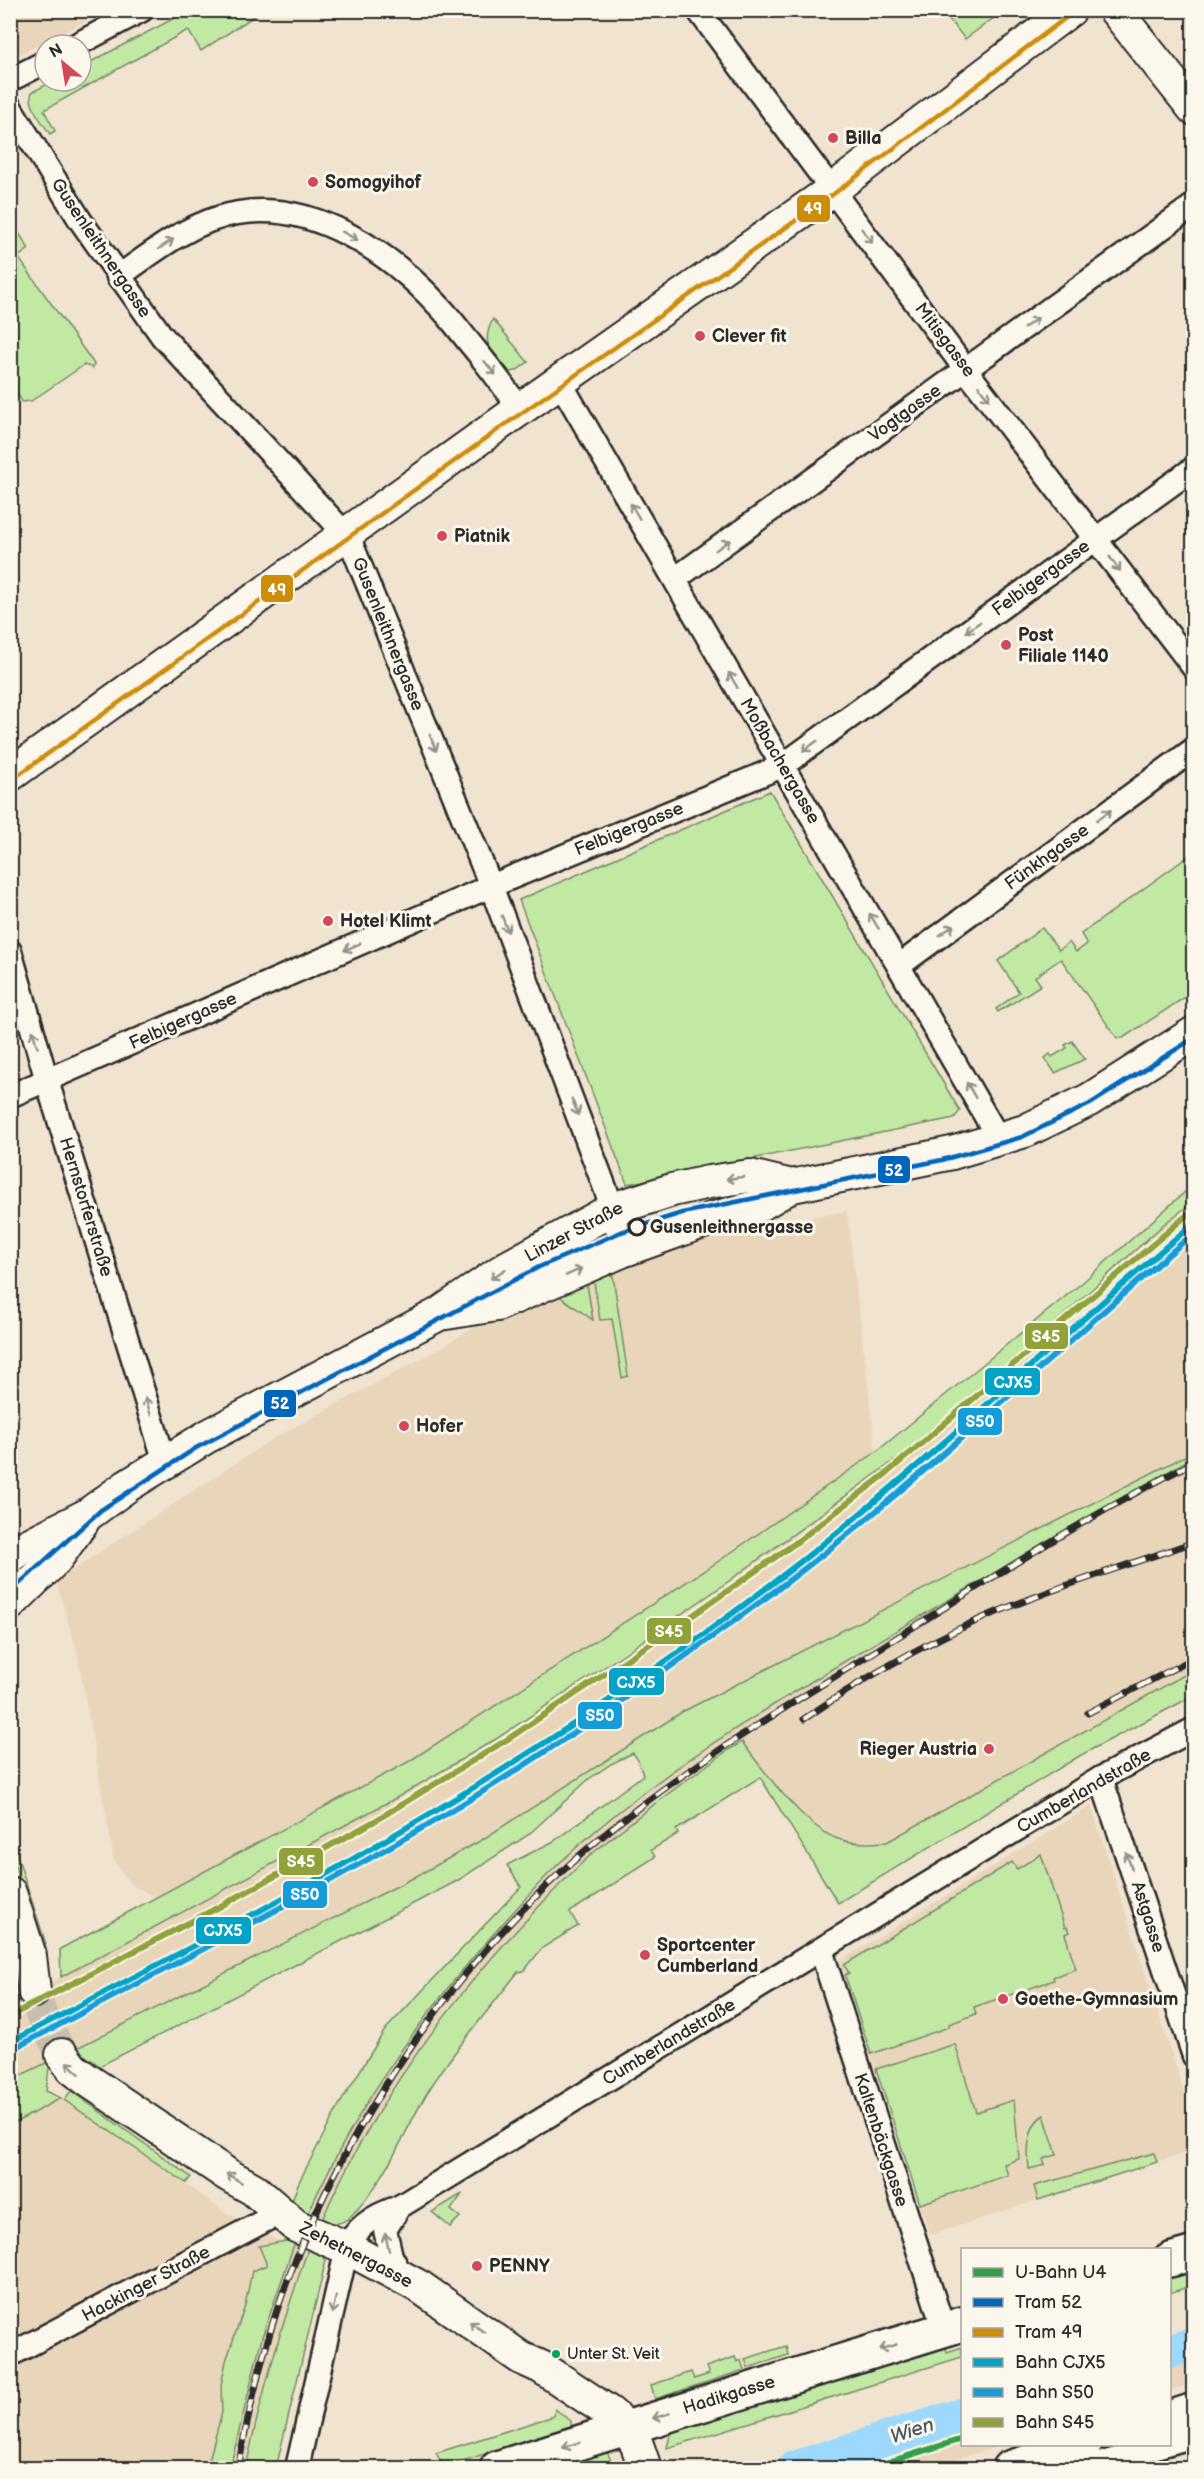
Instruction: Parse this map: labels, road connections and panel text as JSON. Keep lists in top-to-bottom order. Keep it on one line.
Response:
{"streets":{"main road":["Linzer Straße","Zehetnergasse","Hadikgasse"],"street":["Gusenleithnergasse","Mitisgasse","Vogtgasse","Felbigergasse","Moßbachergasse","Fünkhgasse","Hernstorferstraße","Cumberlandstraße","Astgasse","Kaltenbäckgasse","Hackinger Straße"]},"crossings":[["Gusenleithnergasse","Felbigergasse"],["Gusenleithnergasse","Linzer Straße"],["Mitisgasse","Vogtgasse"],["Mitisgasse","Felbigergasse"],["Vogtgasse","Moßbachergasse"],["Felbigergasse","Moßbachergasse"],["Felbigergasse","Hernstorferstraße"],["Moßbachergasse","Fünkhgasse"],["Moßbachergasse","Linzer Straße"],["Hernstorferstraße","Linzer Straße"],["Cumberlandstraße","Astgasse"],["Cumberlandstraße","Kaltenbäckgasse"],["Cumberlandstraße","Zehetnergasse"],["Kaltenbäckgasse","Hadikgasse"],["Zehetnergasse","Hackinger Straße"],["Zehetnergasse","Hadikgasse"]],"one_way":["Gusenleithnergasse","Mitisgasse","Vogtgasse","Felbigergasse","Moßbachergasse","Fünkhgasse","Hernstorferstraße","Astgasse","Zehetnergasse","Hadikgasse"],"water":["Wien"],"places":["Billa","Somogyihof","Clever fit","Piatnik","Post Filiale 1140","Hotel Klimt","Gusenleithnergasse","Hofer","Rieger Austria","Sportcenter Cumberland","Goethe-Gymnasium","PENNY","Unter St. Veit"],"lines":["tram line 49","tram line 52","rail line S45","rail line CJX5","rail line S50","metro line U4"],"legend":["U-Bahn U4","Tram 52","Tram 49","Bahn CJX5","Bahn S50","Bahn S45"],"north":"top left"}
